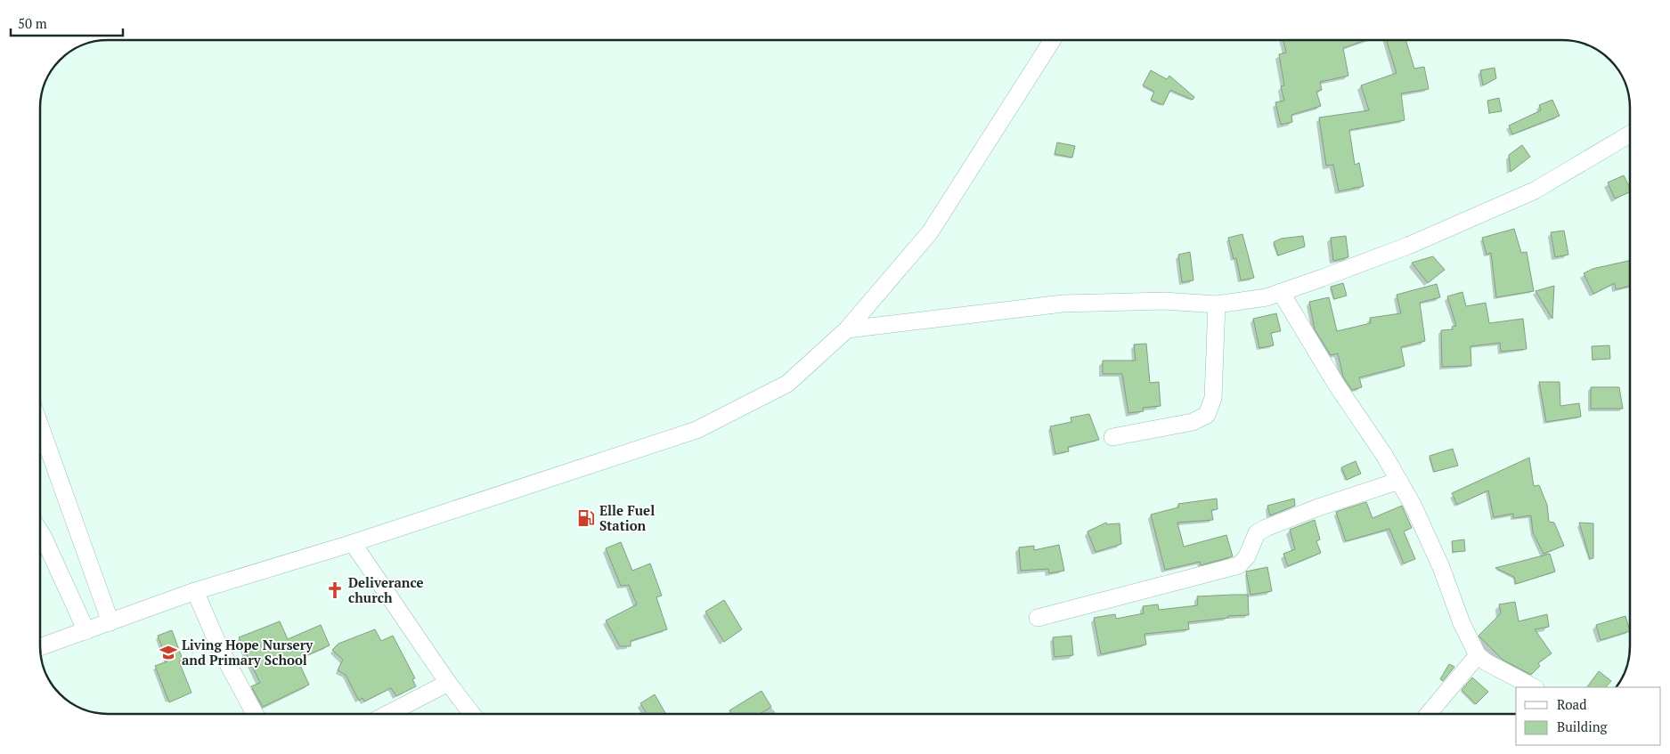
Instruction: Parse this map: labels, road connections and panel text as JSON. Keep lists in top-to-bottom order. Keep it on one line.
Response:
{"places":{"fuel station":["Elle Fuel Station"],"church":["Deliverance church"],"school or university":["Living Hope Nursery and Primary School"]},"legend":["Road","Building"],"scale_bar":"50 m"}
